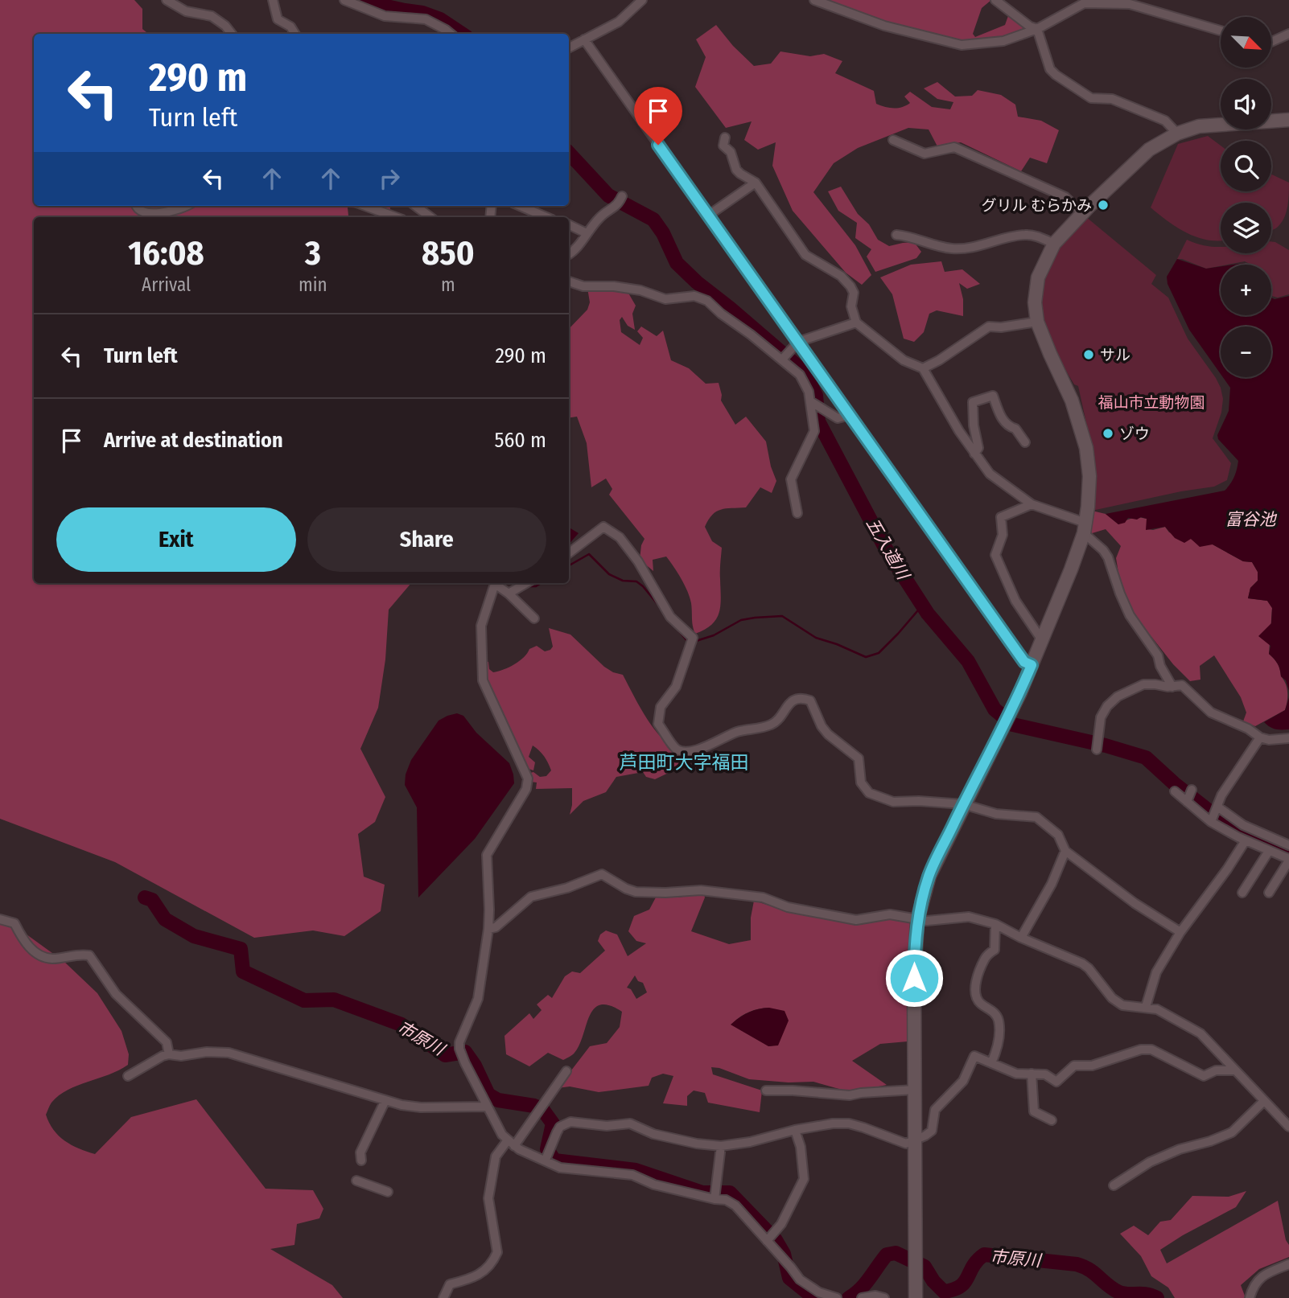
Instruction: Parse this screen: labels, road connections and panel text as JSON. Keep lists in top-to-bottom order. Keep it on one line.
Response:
{"districts":["芦田町大字福田"],"water":["富谷池","五入道川","市原川"],"parks":["福山市立動物園"],"places":["グリル むらかみ","サル","ゾウ"],"north":"bottom right","page":{"map_buttons":["+","−"],"turn":["290 m","Turn left"],"eta":["16:08","Arrival","3","min","850","m"],"list":[{"name":"Turn left","value":"290 m"},{"name":"Arrive at destination","value":"560 m"}],"buttons":["Exit","Share"]}}
